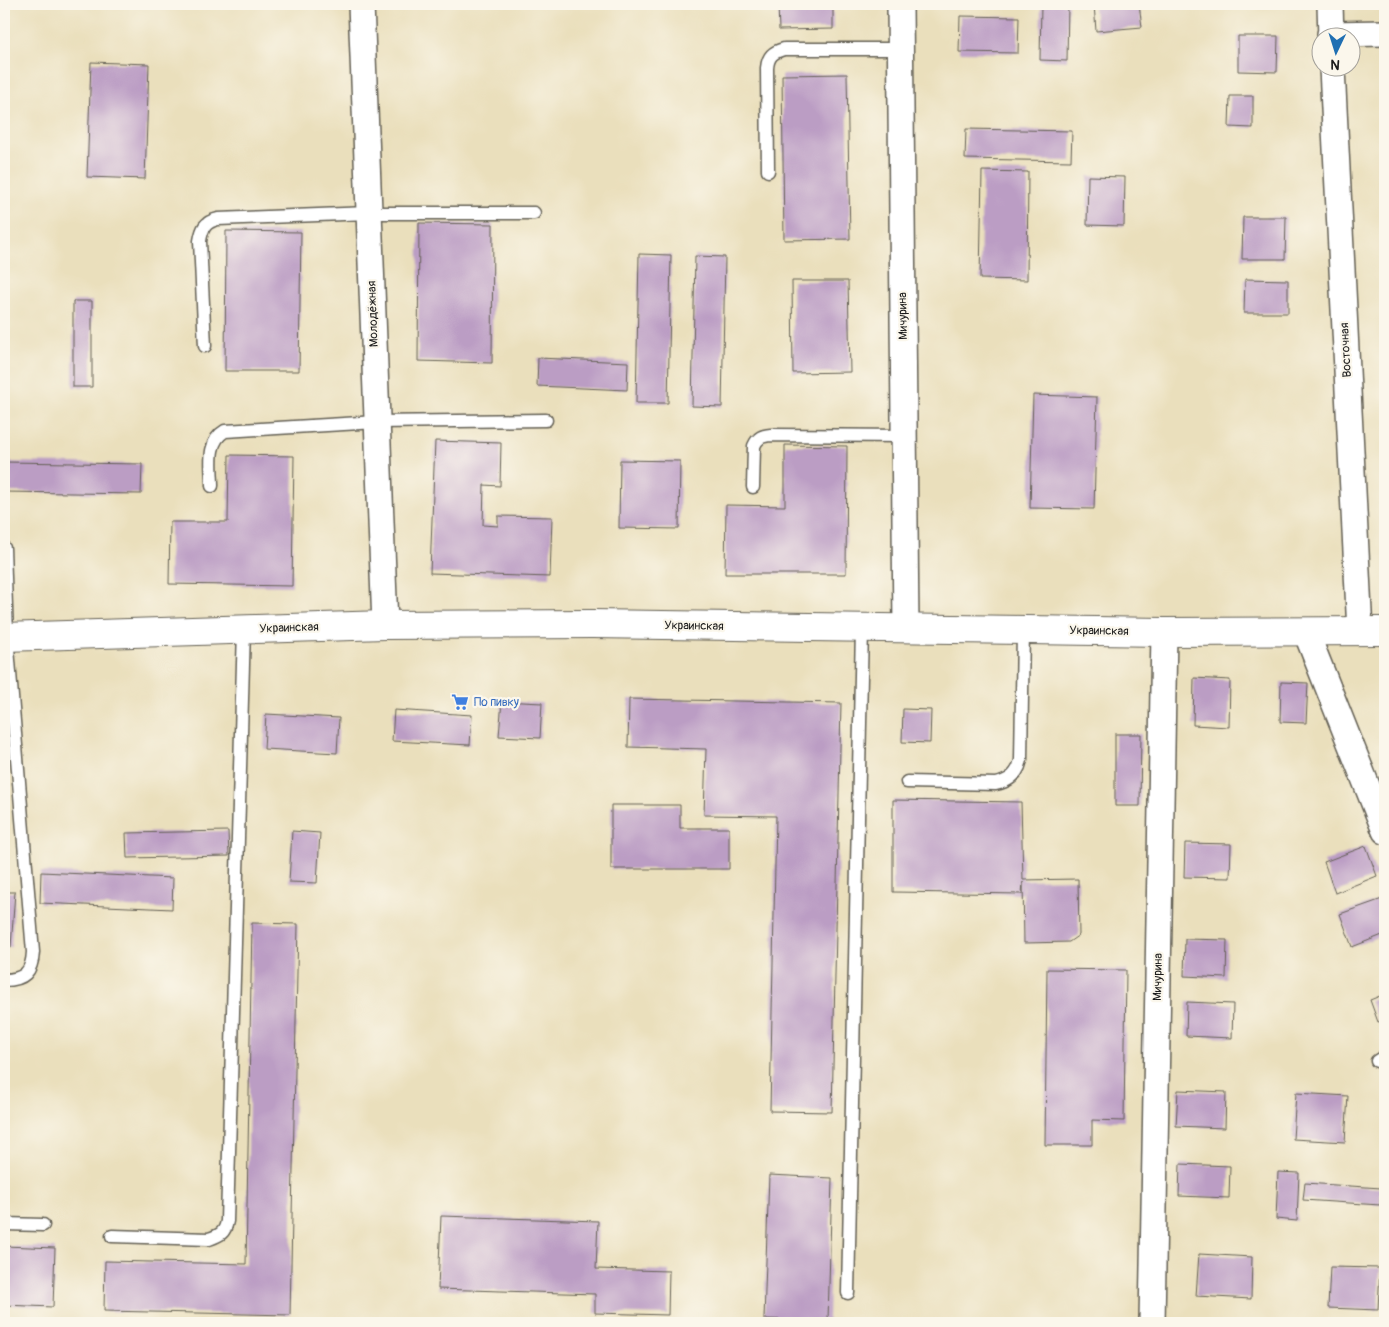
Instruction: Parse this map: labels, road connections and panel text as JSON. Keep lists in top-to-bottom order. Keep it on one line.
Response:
{"streets":{"street":["Молодёжная","Мичурина","Восточная","Украинская"]},"crossings":[["Молодёжная","Украинская"],["Мичурина","Украинская"],["Восточная","Украинская"]],"places":{"supermarket":["По пивку"]},"north":"bottom"}
